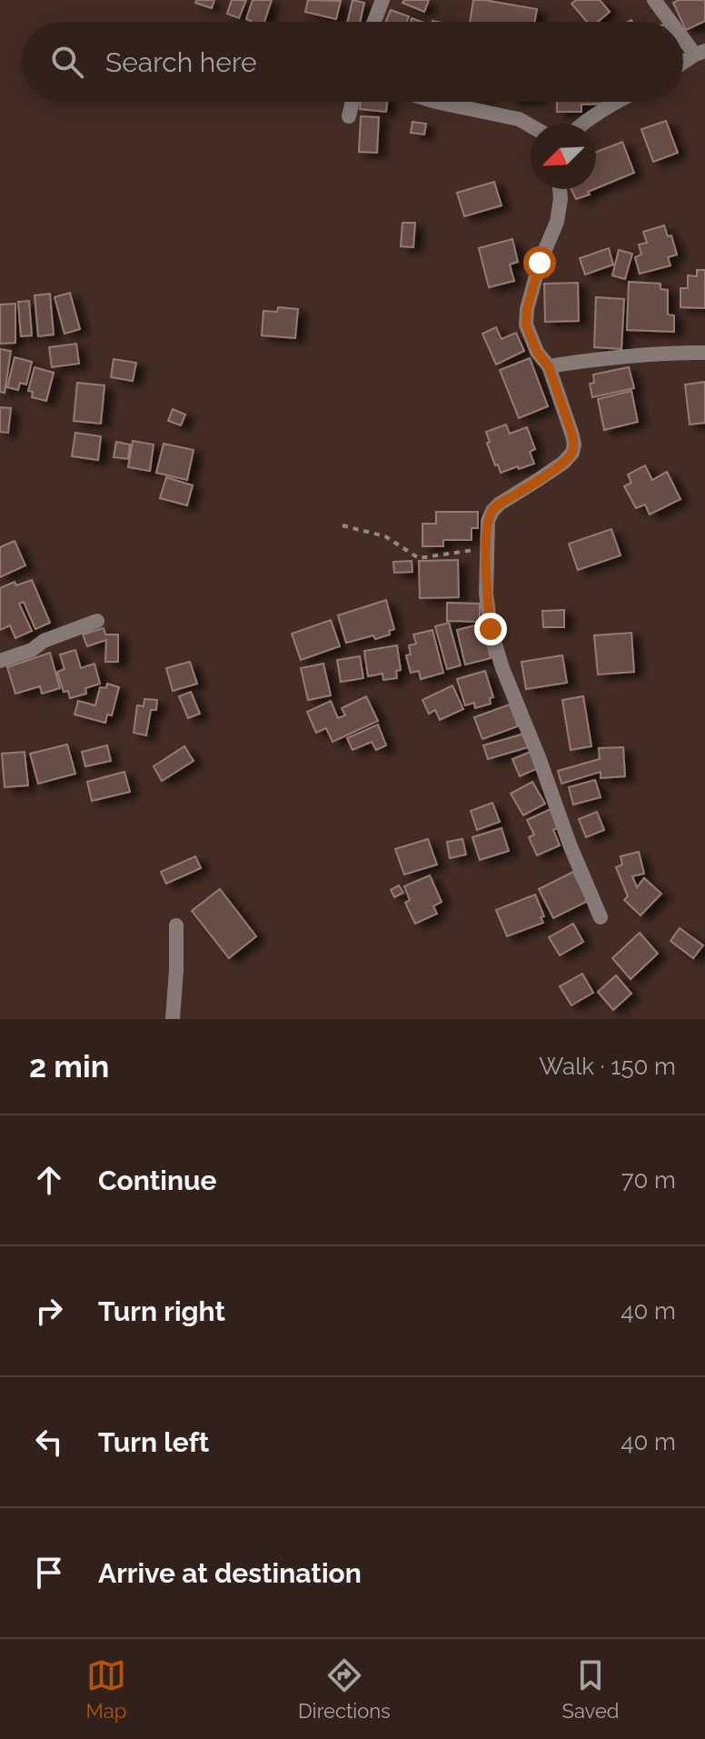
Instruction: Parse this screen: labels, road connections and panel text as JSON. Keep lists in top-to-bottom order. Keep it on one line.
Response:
{"north":"bottom left","page":{"search":"Search here","heading":["2 min","Walk · 150 m"],"list":[["Continue","70 m"],["Turn right","40 m"],["Turn left","40 m"],"Arrive at destination"],"nav":["Map","Directions","Saved"]}}
